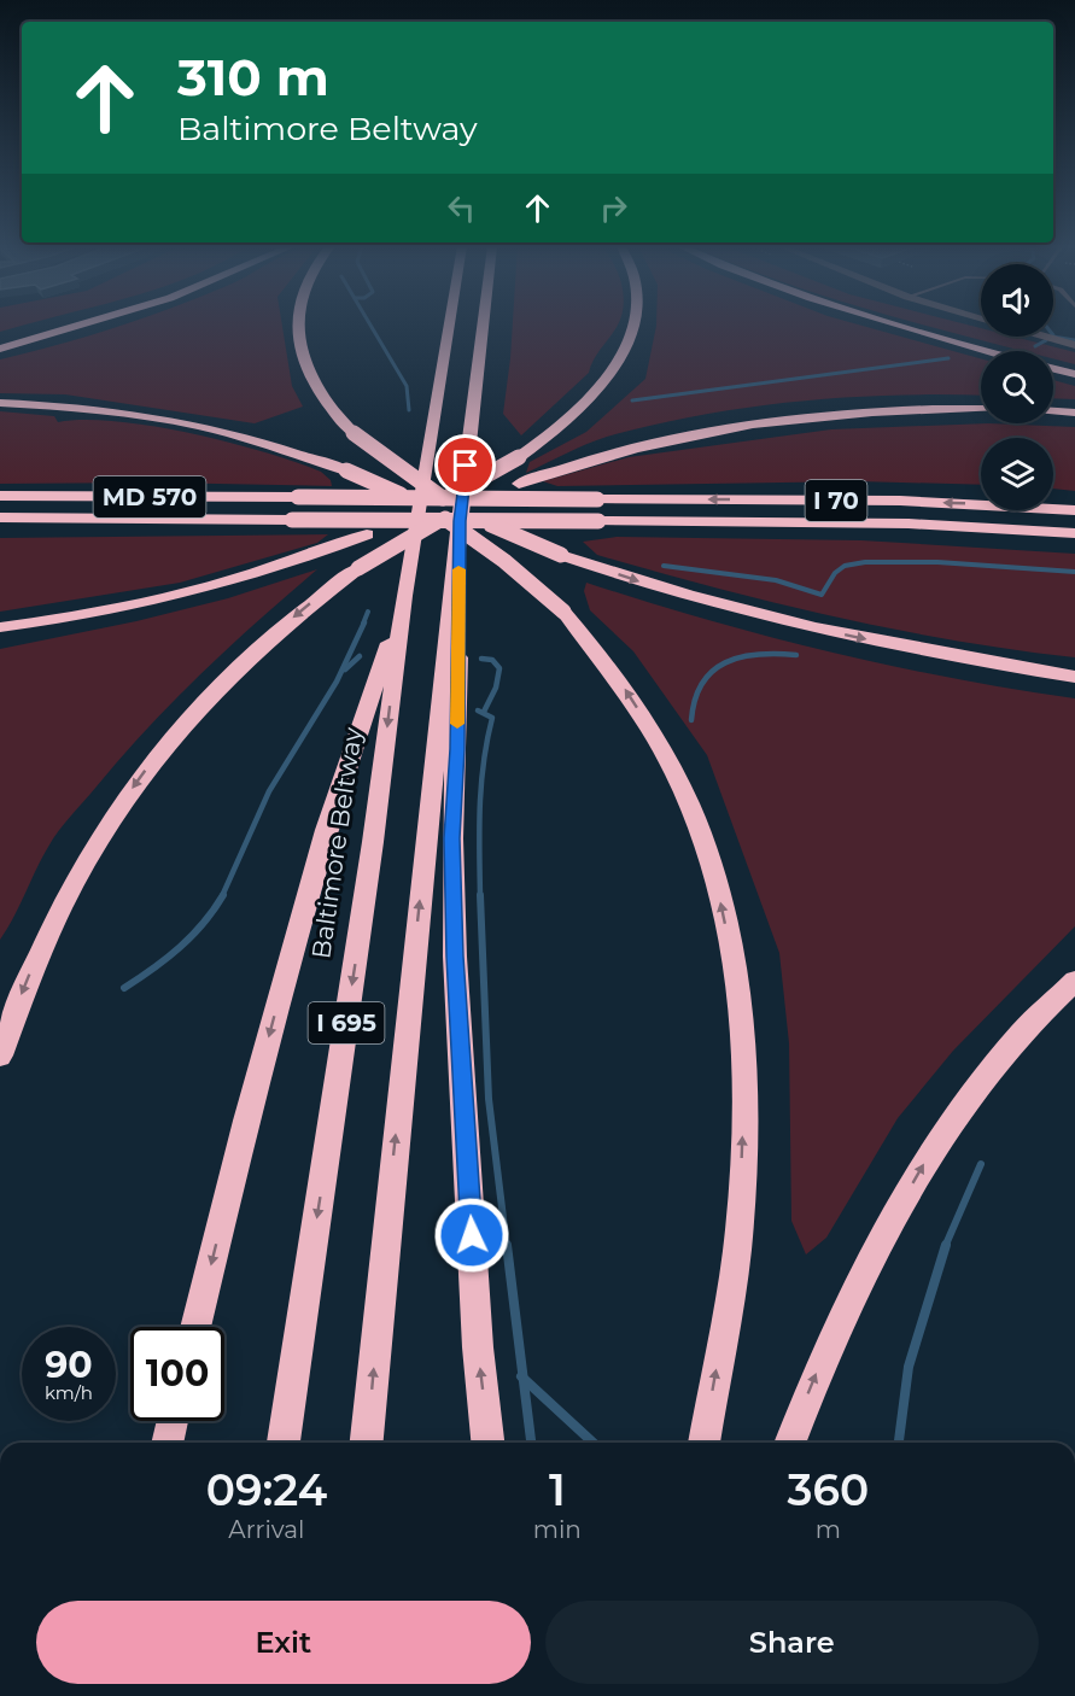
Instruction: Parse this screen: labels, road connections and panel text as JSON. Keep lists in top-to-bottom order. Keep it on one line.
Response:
{"streets":{"highway":["MD 570","I 70","Baltimore Beltway","I 695"]},"crossings":[["MD 570","I 70"]],"page":{"turn":["310 m","Baltimore Beltway"],"speed":"90 km/h","limit":"100","eta":["09:24","Arrival","1","min","360","m"],"buttons":["Exit","Share"]}}
